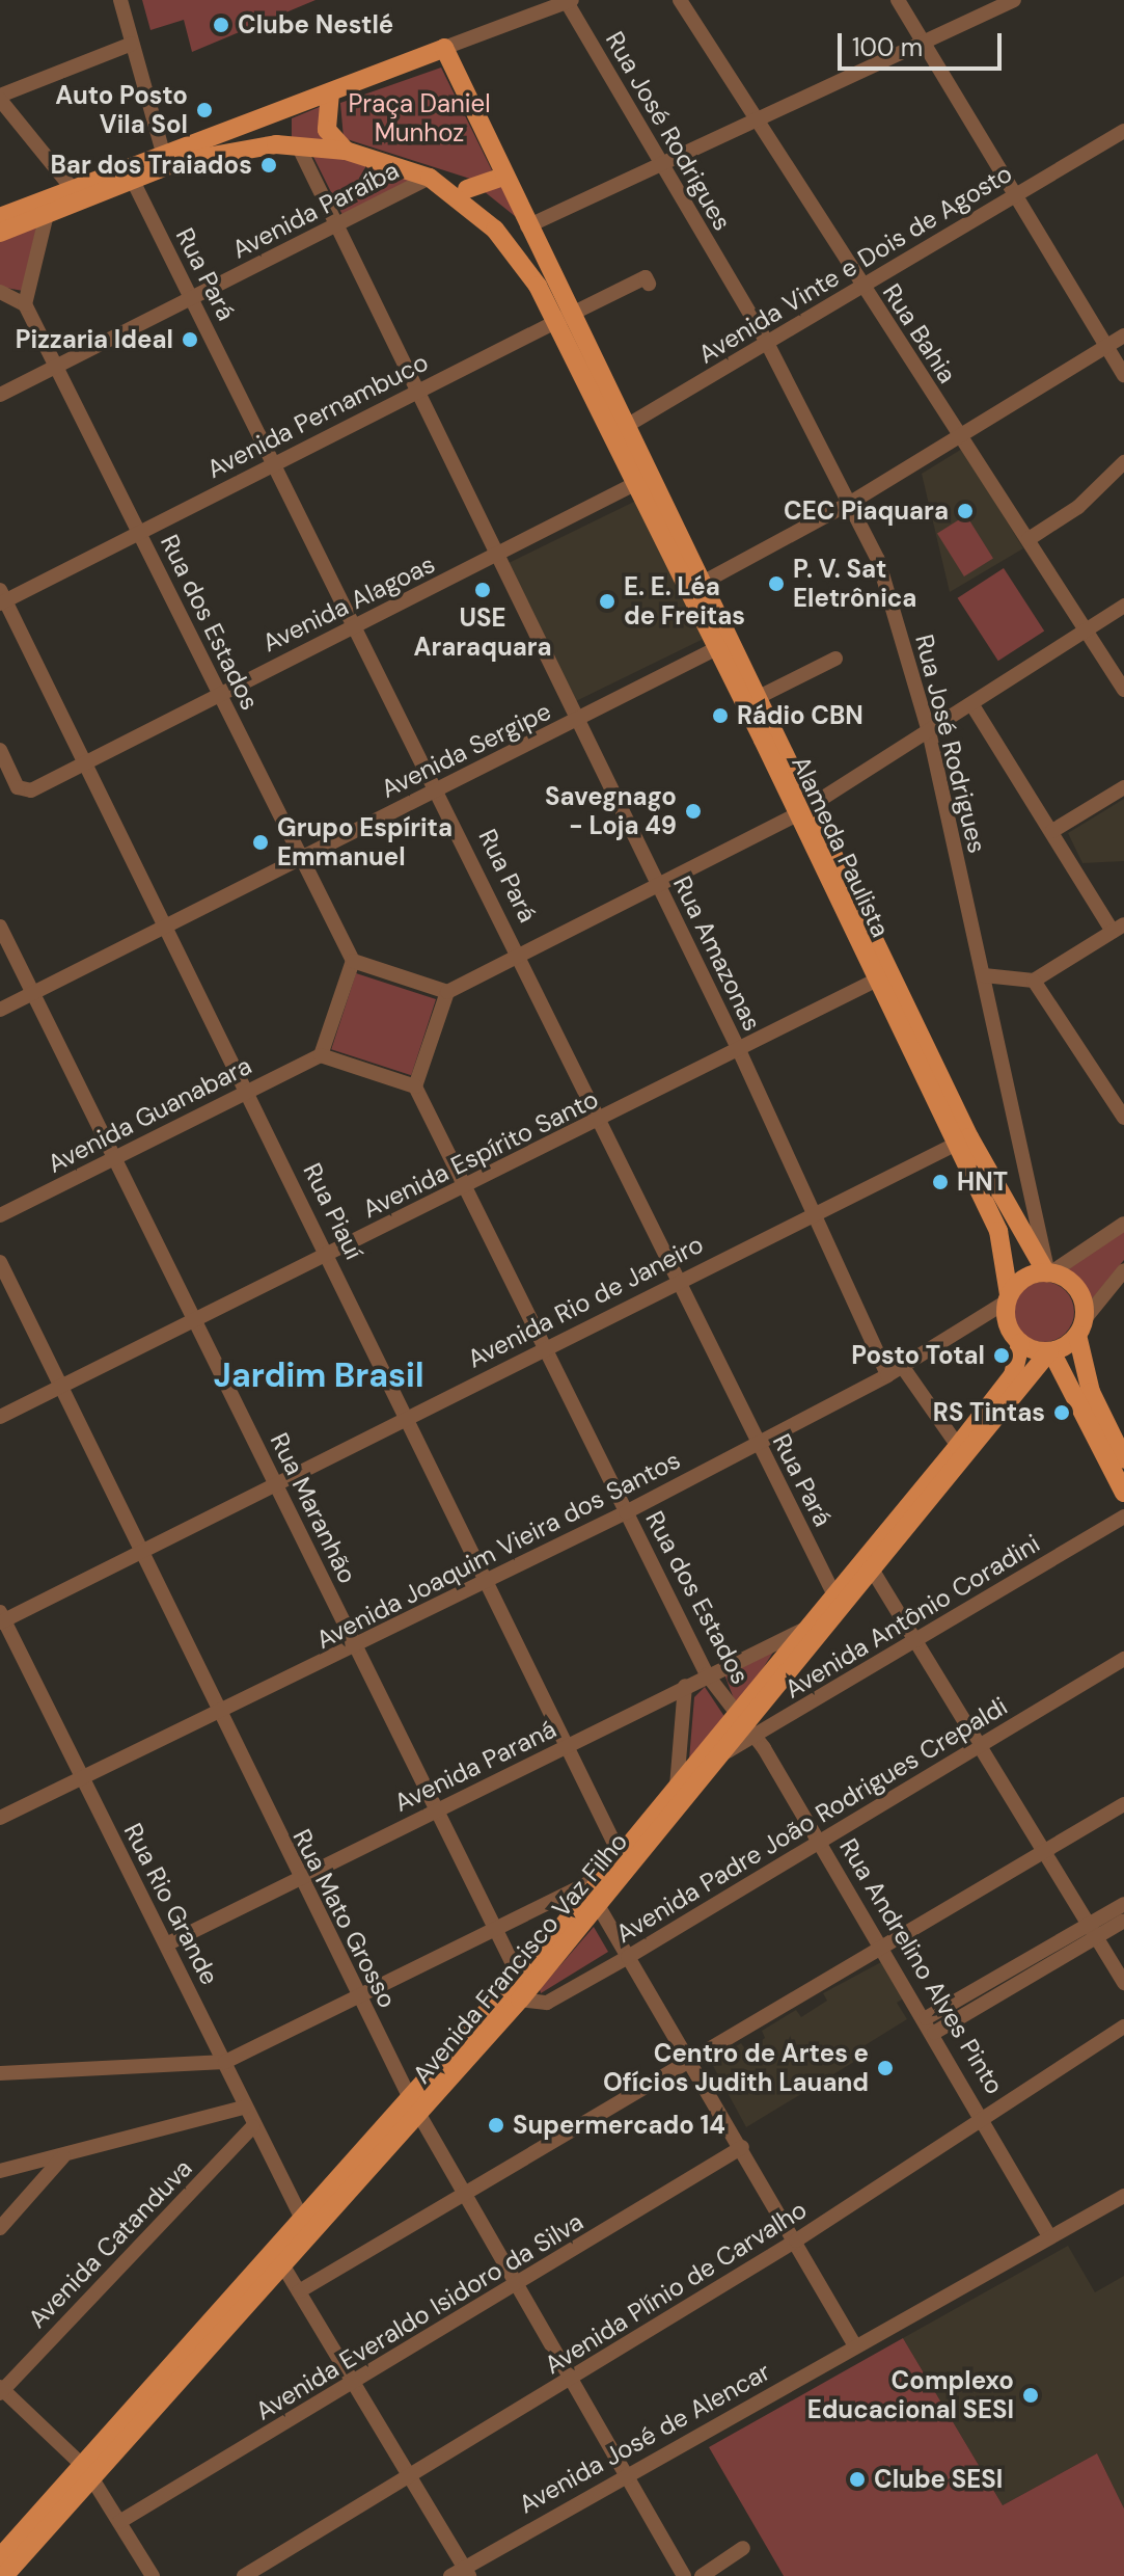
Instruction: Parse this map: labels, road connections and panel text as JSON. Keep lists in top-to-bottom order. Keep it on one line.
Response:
{"streets":{"main road":["Alameda Paulista","Avenida Francisco Vaz Filho"],"street":["Rua José Rodrigues","Avenida Paraíba","Avenida Vinte e Dois de Agosto","Rua Pará","Rua Bahia","Avenida Pernambuco","Avenida Alagoas","Rua dos Estados","Avenida Sergipe","Rua Amazonas","Avenida Guanabara","Avenida Espírito Santo","Rua Piauí","Avenida Rio de Janeiro","Rua Maranhão","Avenida Joaquim Vieira dos Santos","Avenida Antônio Coradini","Avenida Paraná","Avenida Padre João Rodrigues Crepaldi","Rua Rio Grande","Rua Mato Grosso","Rua Andrelino Alves Pinto","Avenida Catanduva","Avenida Plínio de Carvalho","Avenida Everaldo Isidoro da Silva","Avenida José de Alencar"]},"crossings":[["Rua José Rodrigues","Avenida Vinte e Dois de Agosto"],["Rua José Rodrigues","Alameda Paulista"],["Rua José Rodrigues","Avenida Joaquim Vieira dos Santos"],["Rua José Rodrigues","Avenida Francisco Vaz Filho"],["Avenida Paraíba","Rua Pará"],["Avenida Paraíba","Rua dos Estados"],["Avenida Paraíba","Alameda Paulista"],["Avenida Paraíba","Rua Amazonas"],["Avenida Vinte e Dois de Agosto","Rua Bahia"],["Avenida Vinte e Dois de Agosto","Alameda Paulista"],["Rua Pará","Avenida Pernambuco"],["Rua Pará","Avenida Alagoas"],["Rua Pará","Avenida Sergipe"],["Rua Pará","Alameda Paulista"],["Rua Pará","Avenida Espírito Santo"],["Rua Pará","Avenida Rio de Janeiro"],["Rua Pará","Avenida Joaquim Vieira dos Santos"],["Rua Pará","Avenida Francisco Vaz Filho"],["Avenida Pernambuco","Rua dos Estados"],["Avenida Pernambuco","Alameda Paulista"],["Avenida Pernambuco","Rua Amazonas"],["Avenida Pernambuco","Rua Piauí"],["Avenida Alagoas","Rua dos Estados"],["Avenida Alagoas","Alameda Paulista"],["Avenida Alagoas","Rua Amazonas"],["Avenida Alagoas","Rua Piauí"],["Rua dos Estados","Avenida Sergipe"],["Rua dos Estados","Avenida Espírito Santo"],["Rua dos Estados","Avenida Rio de Janeiro"],["Rua dos Estados","Avenida Joaquim Vieira dos Santos"],["Rua dos Estados","Avenida Antônio Coradini"],["Rua dos Estados","Avenida Paraná"],["Rua dos Estados","Avenida Francisco Vaz Filho"],["Rua dos Estados","Rua Andrelino Alves Pinto"],["Avenida Sergipe","Alameda Paulista"],["Avenida Sergipe","Rua Amazonas"],["Avenida Sergipe","Rua Piauí"],["Avenida Sergipe","Rua Maranhão"],["Alameda Paulista","Rua Amazonas"],["Alameda Paulista","Avenida Espírito Santo"],["Alameda Paulista","Avenida Rio de Janeiro"],["Alameda Paulista","Avenida Joaquim Vieira dos Santos"],["Alameda Paulista","Avenida Francisco Vaz Filho"],["Rua Amazonas","Avenida Espírito Santo"],["Rua Amazonas","Avenida Rio de Janeiro"],["Rua Amazonas","Avenida Joaquim Vieira dos Santos"],["Avenida Guanabara","Rua Piauí"],["Avenida Guanabara","Rua Maranhão"],["Avenida Espírito Santo","Rua Piauí"],["Avenida Espírito Santo","Rua Maranhão"],["Avenida Espírito Santo","Rua Mato Grosso"],["Rua Piauí","Avenida Rio de Janeiro"],["Rua Piauí","Avenida Joaquim Vieira dos Santos"],["Rua Piauí","Avenida Paraná"],["Rua Piauí","Avenida Francisco Vaz Filho"],["Avenida Rio de Janeiro","Rua Maranhão"],["Avenida Rio de Janeiro","Rua Rio Grande"],["Avenida Rio de Janeiro","Rua Mato Grosso"],["Rua Maranhão","Avenida Joaquim Vieira dos Santos"],["Rua Maranhão","Avenida Paraná"],["Rua Maranhão","Avenida Francisco Vaz Filho"],["Avenida Joaquim Vieira dos Santos","Rua Rio Grande"],["Avenida Joaquim Vieira dos Santos","Rua Mato Grosso"],["Avenida Joaquim Vieira dos Santos","Avenida Francisco Vaz Filho"],["Avenida Antônio Coradini","Avenida Francisco Vaz Filho"],["Avenida Antônio Coradini","Rua Andrelino Alves Pinto"],["Avenida Paraná","Rua Rio Grande"],["Avenida Paraná","Rua Mato Grosso"],["Avenida Paraná","Avenida Francisco Vaz Filho"],["Avenida Padre João Rodrigues Crepaldi","Avenida Francisco Vaz Filho"],["Avenida Padre João Rodrigues Crepaldi","Rua Andrelino Alves Pinto"],["Rua Rio Grande","Avenida Francisco Vaz Filho"],["Rua Rio Grande","Avenida Catanduva"],["Rua Mato Grosso","Avenida Francisco Vaz Filho"],["Rua Mato Grosso","Avenida Plínio de Carvalho"],["Rua Mato Grosso","Avenida Everaldo Isidoro da Silva"],["Rua Mato Grosso","Avenida José de Alencar"],["Avenida Francisco Vaz Filho","Rua Andrelino Alves Pinto"],["Rua Andrelino Alves Pinto","Avenida Plínio de Carvalho"],["Rua Andrelino Alves Pinto","Avenida José de Alencar"]],"districts":["Jardim Brasil"],"parks":["Praça Daniel Munhoz"],"places":["Clube Nestlé","Auto Posto Vila Sol","Bar dos Traiados","Pizzaria Ideal","CEC Piaquara","P. V. Sat Eletrônica","USE Araraquara","E. E. Léa de Freitas","Rádio CBN","Savegnago - Loja 49","Grupo Espírita Emmanuel","HNT","Posto Total","RS Tintas","Centro de Artes e Ofícios Judith Lauand","Supermercado 14","Complexo Educacional SESI","Clube SESI"],"scale_bar":"100 m"}
